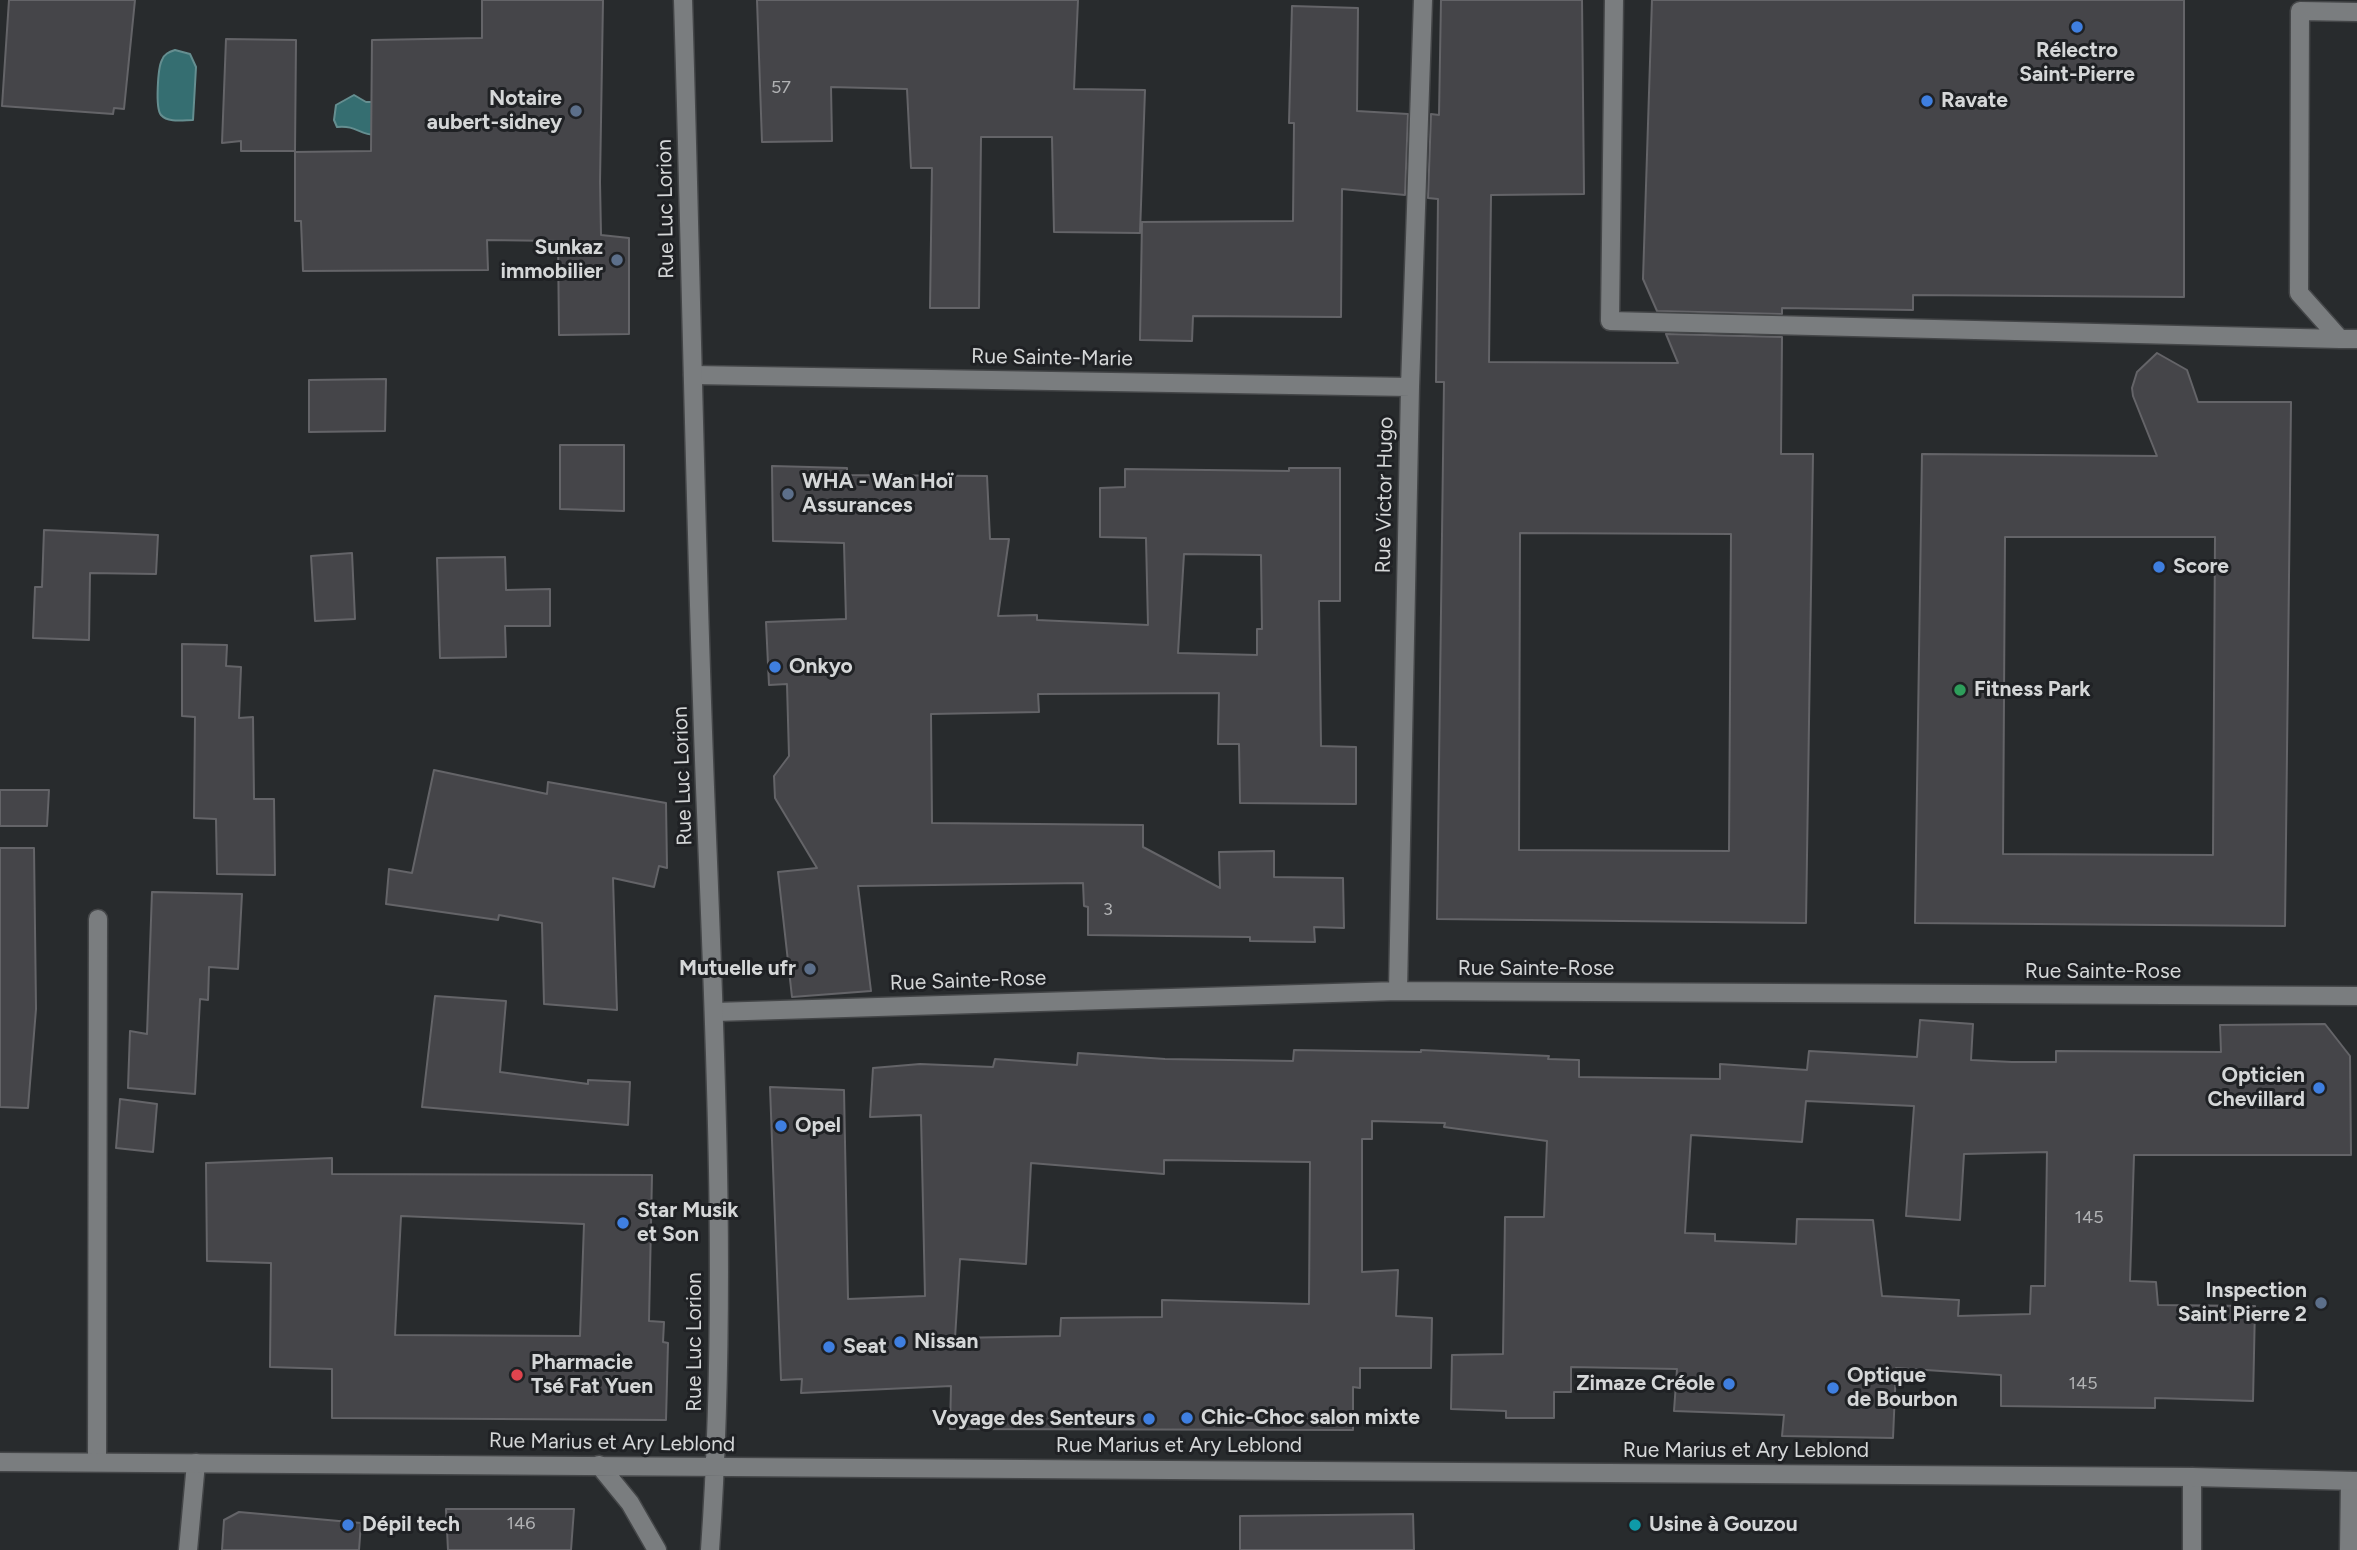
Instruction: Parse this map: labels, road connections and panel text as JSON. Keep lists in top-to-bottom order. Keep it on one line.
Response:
{"streets":{"street":["Rue Luc Lorion","Rue Sainte-Marie","Rue Victor Hugo","Rue Sainte-Rose","Rue Marius et Ary Leblond"]},"crossings":[["Rue Luc Lorion","Rue Sainte-Marie"],["Rue Luc Lorion","Rue Sainte-Rose"],["Rue Luc Lorion","Rue Marius et Ary Leblond"],["Rue Sainte-Marie","Rue Victor Hugo"],["Rue Victor Hugo","Rue Sainte-Rose"]],"places":["Rélectro Saint-Pierre","Ravate","Notaire aubert-sidney","Sunkaz immobilier","WHA - Wan Hoï Assurances","Score","Onkyo","Fitness Park","Mutuelle ufr","Opticien Chevillard","Opel","Star Musik et Son","Inspection Saint Pierre 2","Nissan","Seat","Pharmacie Tsé Fat Yuen","Zimaze Créole","Optique de Bourbon","Chic-Choc salon mixte","Voyage des Senteurs","Dépil tech","Usine à Gouzou"],"house_numbers":["57","3","145","145","146"]}
